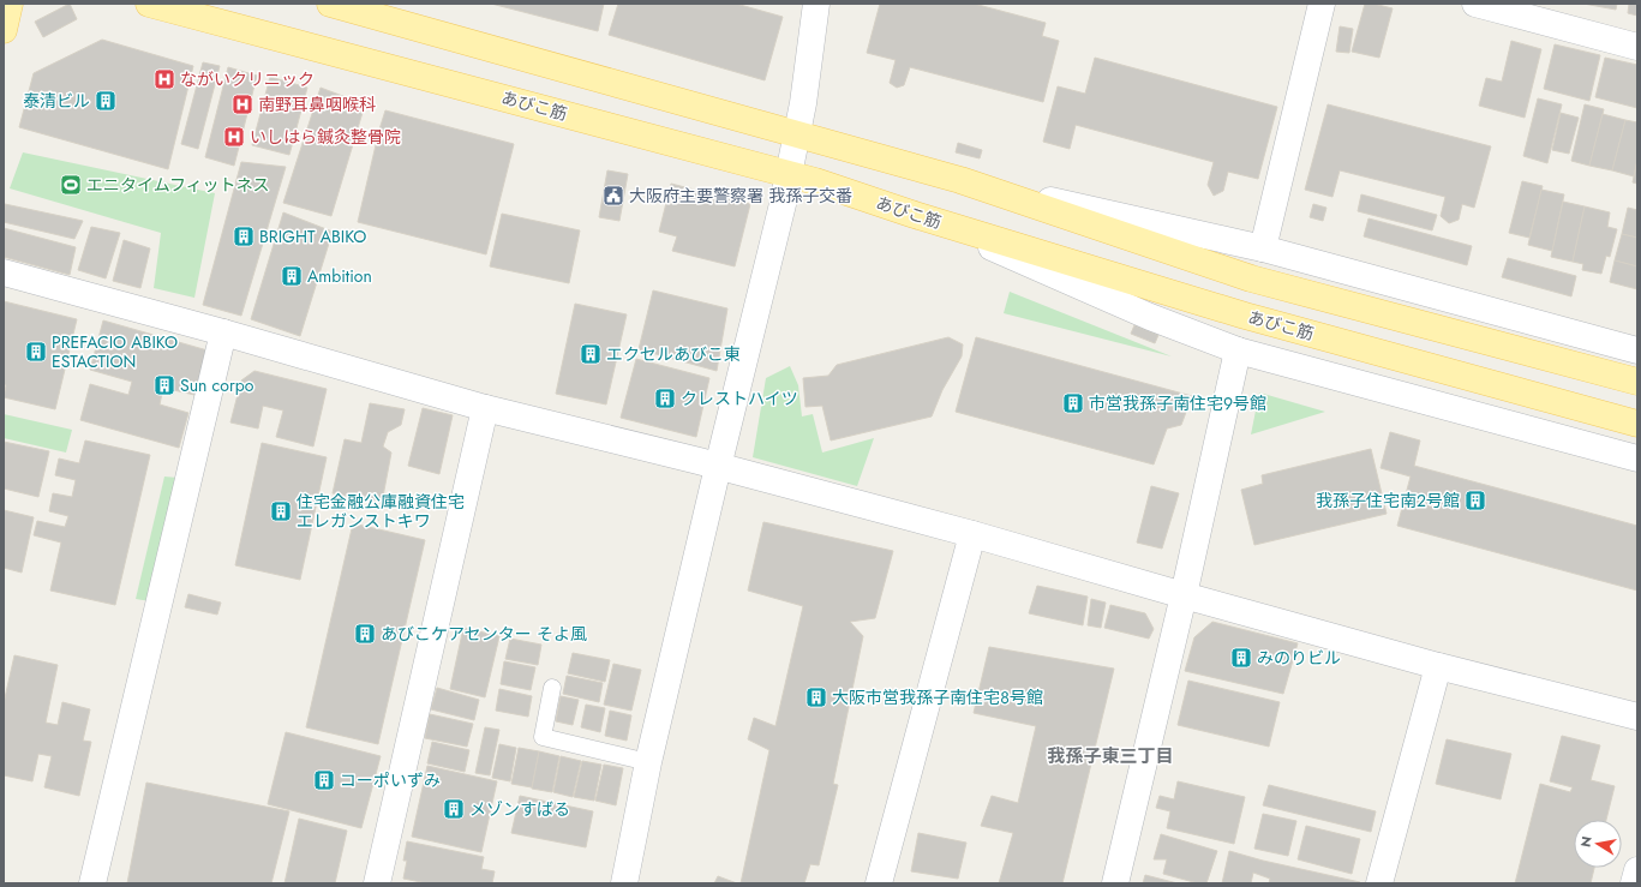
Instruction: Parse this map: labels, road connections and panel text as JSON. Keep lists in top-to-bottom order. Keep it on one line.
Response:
{"streets":{"main road":["あびこ筋"]},"districts":["我孫子東三丁目"],"places":{"hospital":["ながいクリニック","南野耳鼻咽喉科","いしはら鍼灸整骨院"],"building":["泰清ビル","BRIGHT ABIKO","Ambition","PREFACIO ABIKO ESTACTION","エクセルあびこ東","Sun corpo","クレストハイツ","市営我孫子南住宅９号館","我孫子住宅南2号館","住宅金融公庫融資住宅 エレガンストキワ","あびこケアセンター そよ風","みのりビル","大阪市営我孫子南住宅８号館","コーポいずみ","メゾンすばる"],"sports":["エニタイムフィットネス"],"public building":["大阪府主要警察署 我孫子交番"]},"north":"left"}
